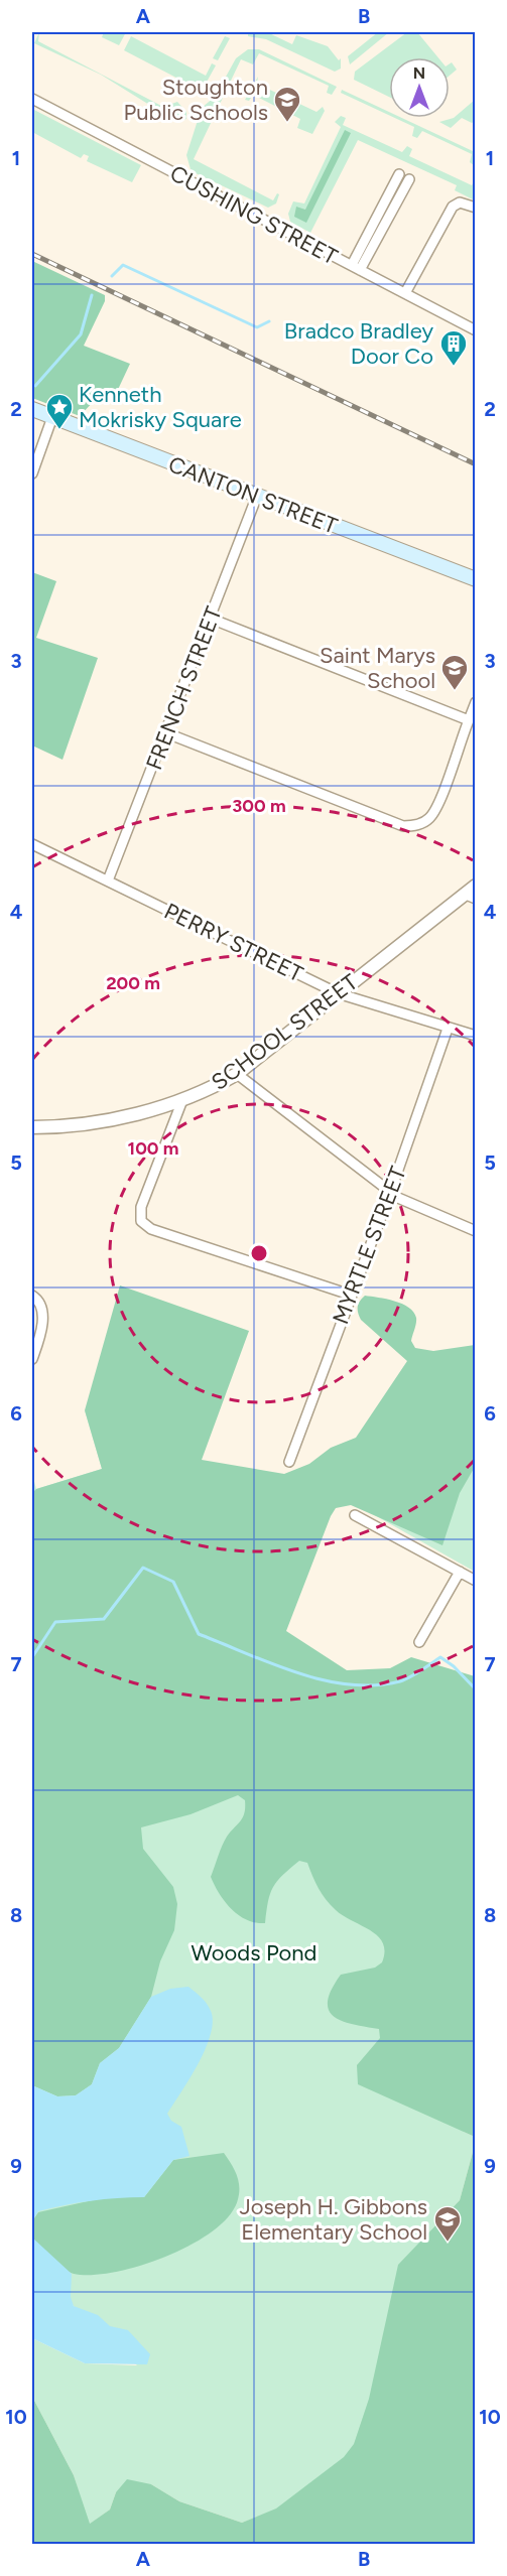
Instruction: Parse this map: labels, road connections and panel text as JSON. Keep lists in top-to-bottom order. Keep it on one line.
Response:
{"streets":{"main road":["CANTON STREET"],"street":["CUSHING STREET","FRENCH STREET","PERRY STREET","SCHOOL STREET","MYRTLE STREET"]},"crossings":[["CANTON STREET","FRENCH STREET"],["FRENCH STREET","PERRY STREET"],["PERRY STREET","SCHOOL STREET"],["PERRY STREET","MYRTLE STREET"]],"parks":["Woods Pond"],"places":{"school or university":["Stoughton Public Schools","Saint Marys School","Joseph H. Gibbons Elementary School"],"building":["Bradco Bradley Door Co"],"place":["Kenneth Mokrisky Square"]},"north":"top","grid":{"columns":["A","B"],"rows":["1","2","3","4","5","6","7","8","9","10"]},"rings":["300 m","200 m","100 m"]}
